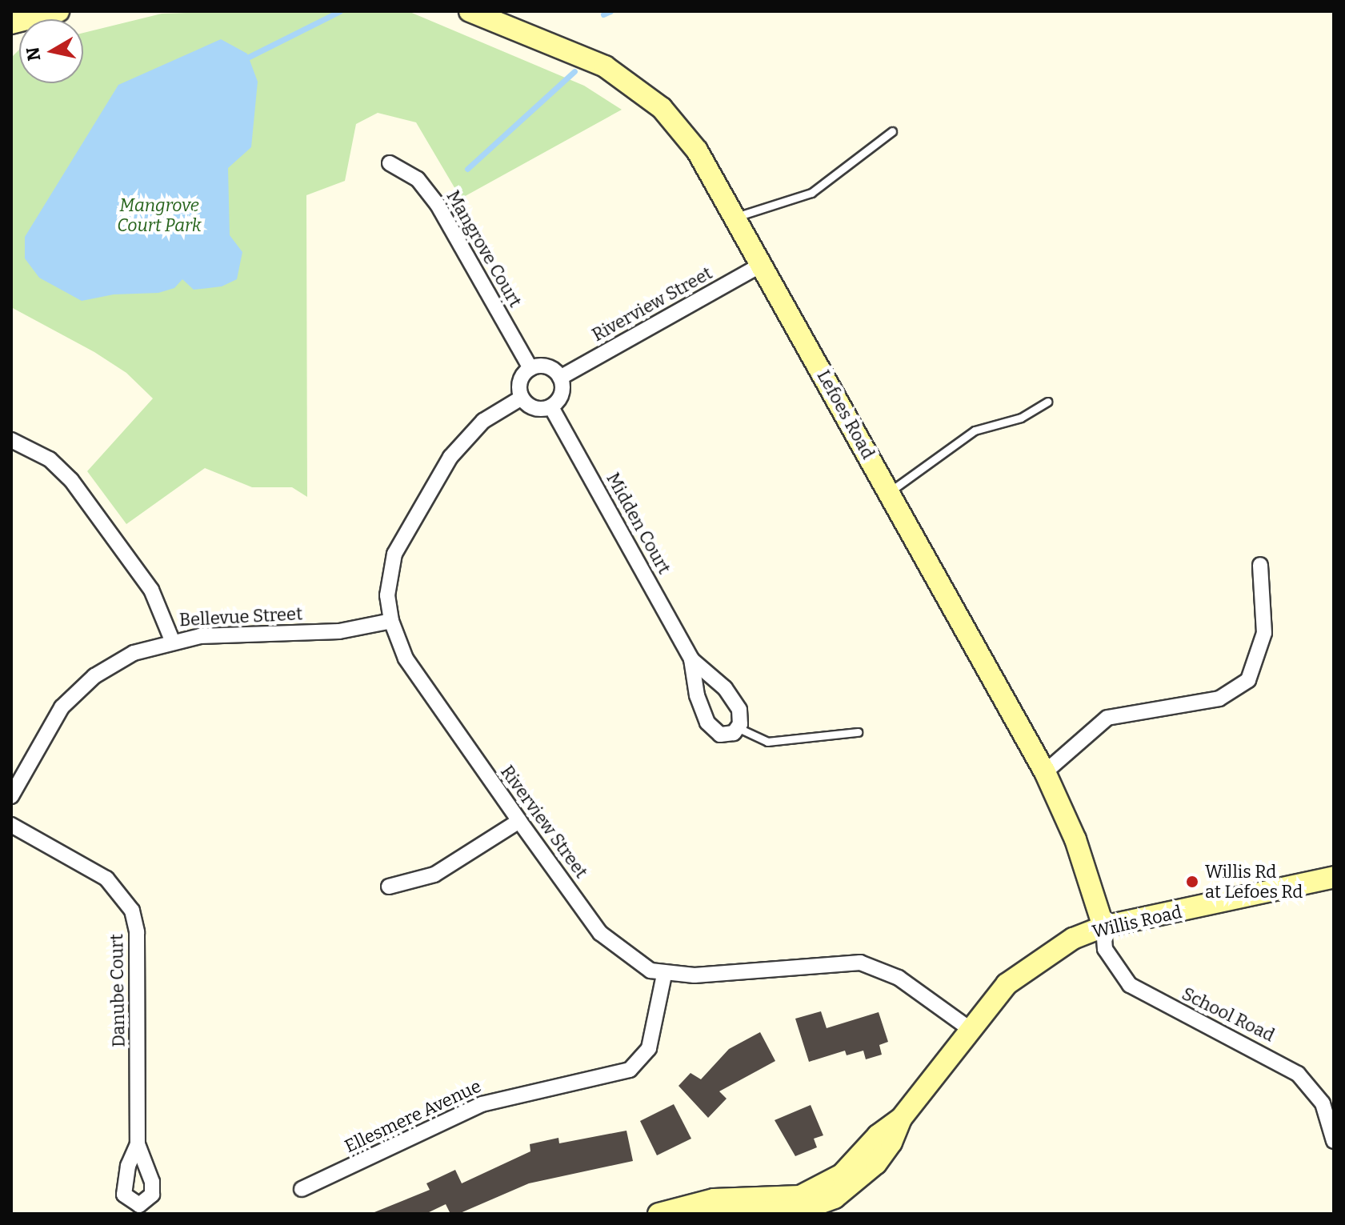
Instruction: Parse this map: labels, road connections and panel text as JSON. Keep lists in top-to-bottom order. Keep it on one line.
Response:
{"streets":{"street":["Mangrove Court","Riverview Street","Lefoes Road","Midden Court","Bellevue Street","Willis Road","Danube Court","School Road","Ellesmere Avenue"]},"crossings":[["Mangrove Court","Riverview Street"],["Mangrove Court","Midden Court"],["Riverview Street","Lefoes Road"],["Riverview Street","Midden Court"],["Riverview Street","Bellevue Street"],["Riverview Street","Willis Road"],["Riverview Street","Ellesmere Avenue"],["Lefoes Road","Willis Road"],["Lefoes Road","School Road"],["Willis Road","School Road"]],"parks":["Mangrove Court Park"],"places":["Willis Rd at Lefoes Rd"],"north":"left"}
